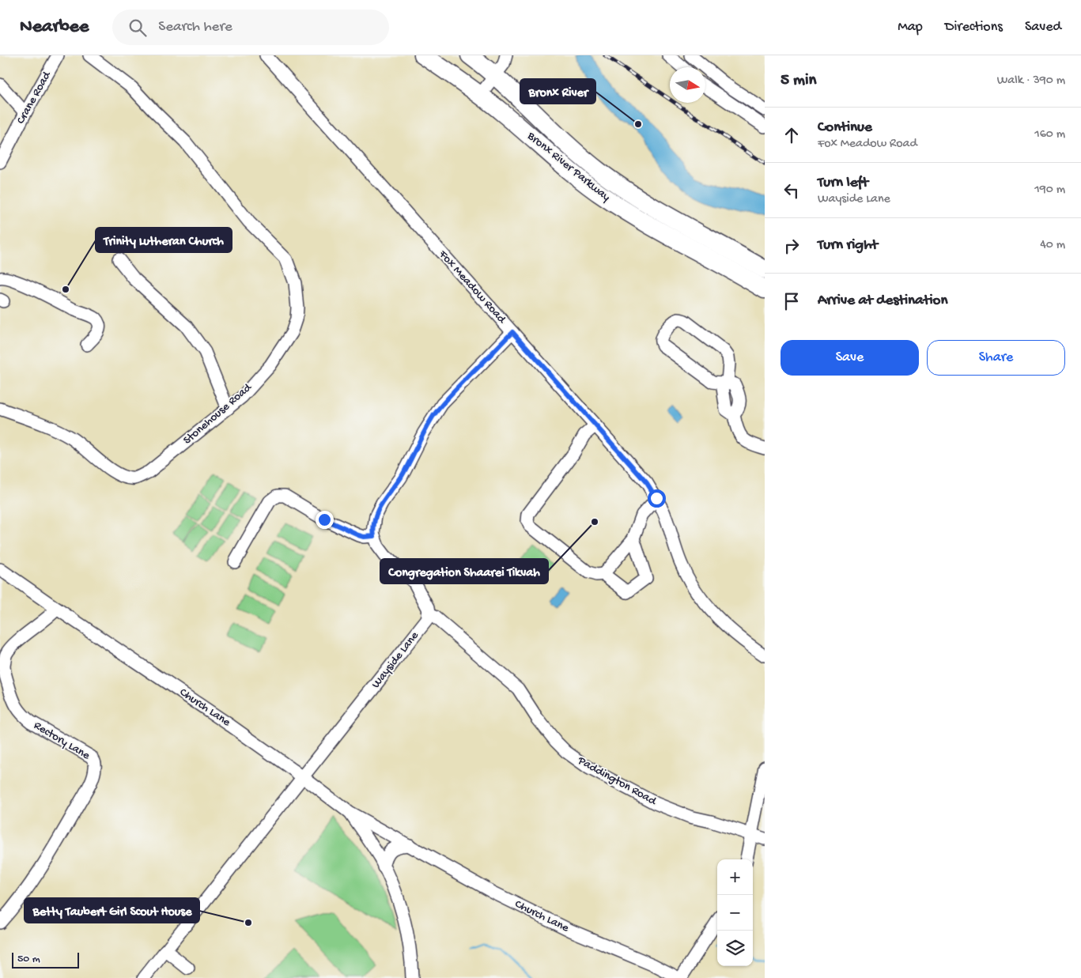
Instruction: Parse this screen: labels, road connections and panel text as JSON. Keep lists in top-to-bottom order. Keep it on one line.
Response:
{"streets":{"highway":["Bronx River Parkway"],"street":["Crane Road","Fox Meadow Road","Stonehouse Road","Wayside Lane","Church Lane","Rectory Lane","Paddington Road"]},"crossings":[["Wayside Lane","Church Lane"],["Wayside Lane","Paddington Road"],["Church Lane","Rectory Lane"]],"places":["Bronx River","Trinity Lutheran Church","Congregation Shaarei Tikvah","Betty Taubert Girl Scout House"],"scale_bar":"50 m","north":"right","page":{"header":"Nearbee","search":"Search here","nav":["Map","Directions","Saved"],"heading":["5 min","Walk · 390 m"],"list":[["Continue","Fox Meadow Road","160 m"],["Turn left","Wayside Lane","190 m"],["Turn right","40 m"],"Arrive at destination"],"buttons":["Save","Share"],"map_buttons":["+","−"],"scale":"50 m"}}
